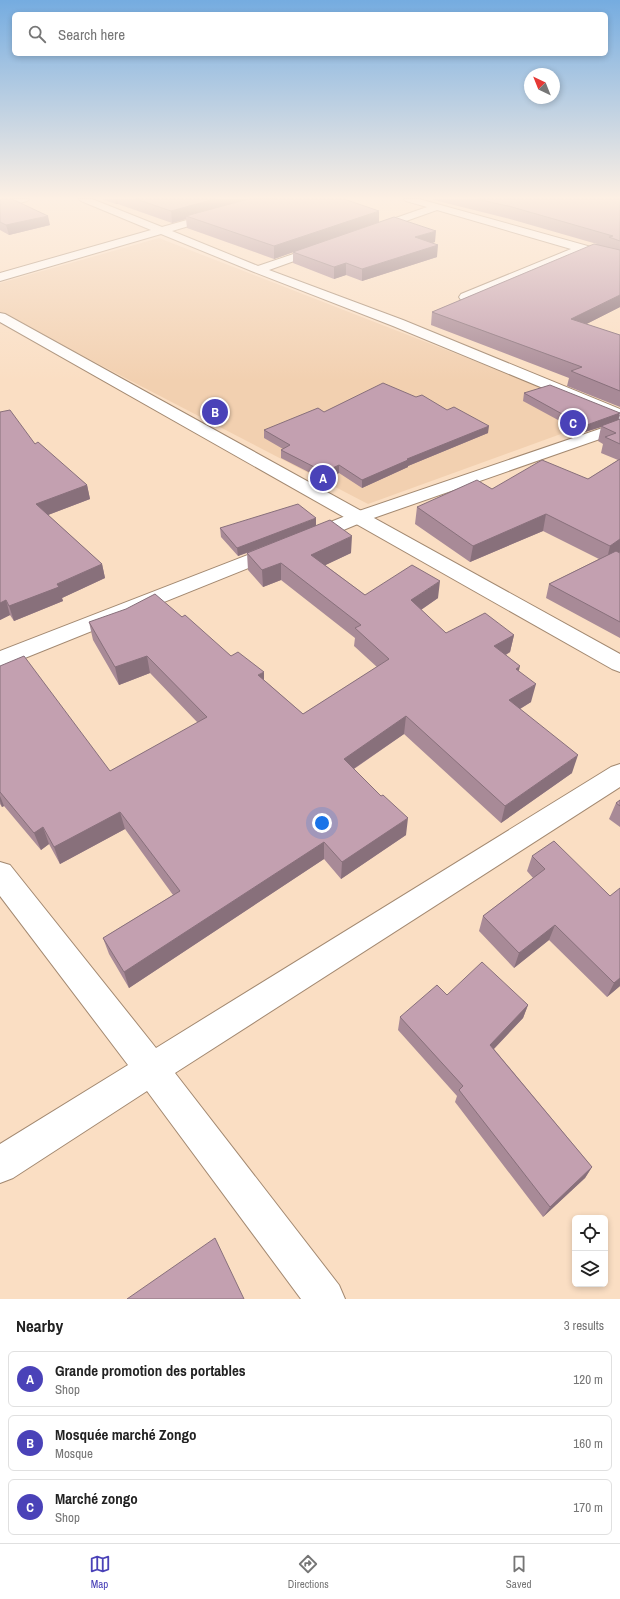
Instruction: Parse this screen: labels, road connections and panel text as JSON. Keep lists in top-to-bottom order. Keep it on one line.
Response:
{"north":"top left","page":{"search":"Search here","pins":["B","C","A"],"heading":["Nearby","3 results"],"list":[{"mark":"A","name":"Grande promotion des portables","note":"Shop","value":"120 m"},{"mark":"B","name":"Mosquée marché Zongo","note":"Mosque","value":"160 m"},{"mark":"C","name":"Marché zongo","note":"Shop","value":"170 m"}],"nav":["Map","Directions","Saved"]}}
